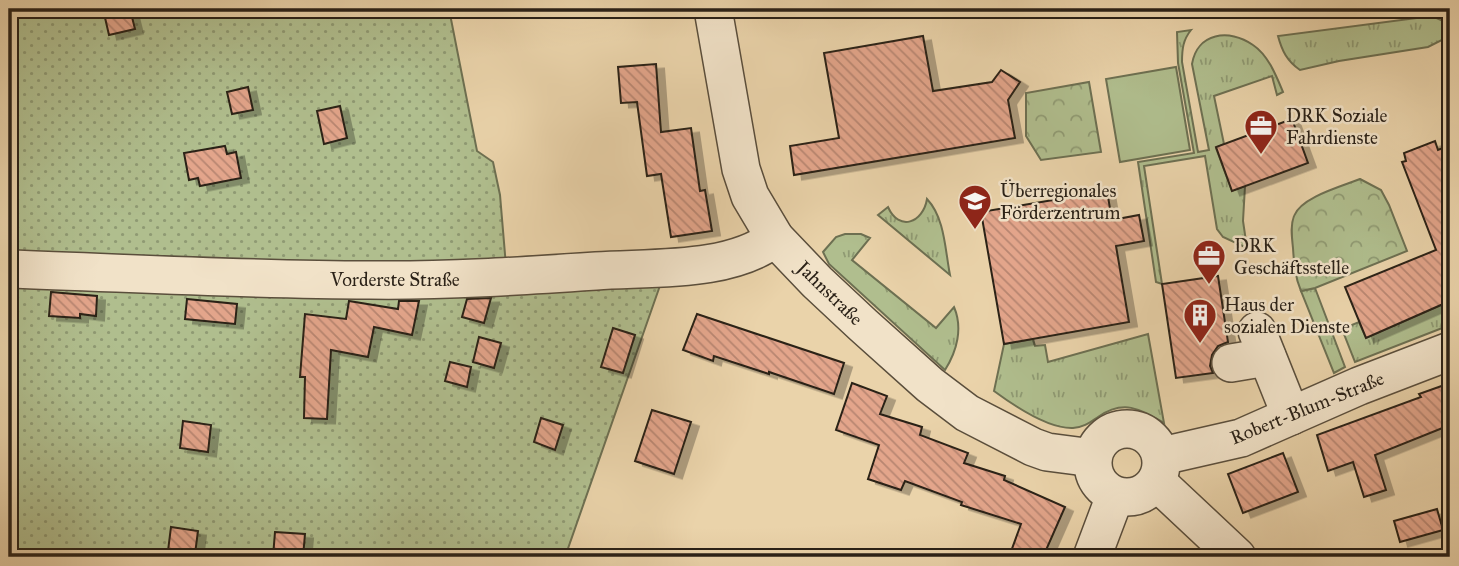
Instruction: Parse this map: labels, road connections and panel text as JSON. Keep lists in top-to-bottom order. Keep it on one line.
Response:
{"streets":{"street":["Vorderste Straße","Jahnstraße","Robert-Blum-Straße"]},"crossings":[["Vorderste Straße","Jahnstraße"],["Jahnstraße","Robert-Blum-Straße"]],"places":{"office":["DRK Soziale Fahrdienste","DRK Geschäftsstelle"],"school or university":["Überregionales Förderzentrum"],"building":["Haus der sozialen Dienste"]}}
